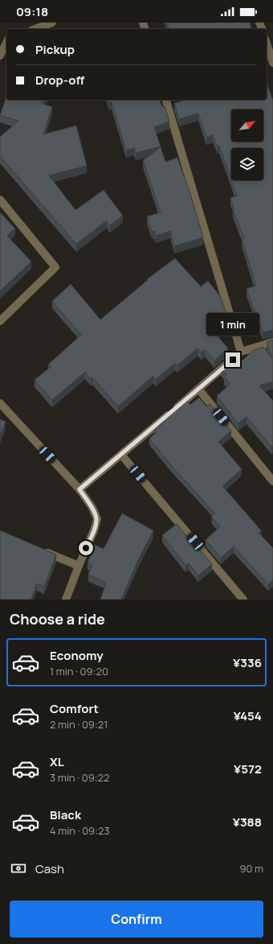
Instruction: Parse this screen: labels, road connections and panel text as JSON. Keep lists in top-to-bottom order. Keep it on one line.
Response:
{"north":"top right","page":{"status":"09:18","banner":["Pickup","Drop-off"],"bubble":"1 min","heading":"Choose a ride","list":[{"name":"Economy","note":"1 min · 09:20","value":"¥336"},{"name":"Comfort","note":"2 min · 09:21","value":"¥454"},{"name":"XL","note":"3 min · 09:22","value":"¥572"},{"name":"Black","note":"4 min · 09:23","value":"¥388"}],"pay":["Cash","90 m"],"buttons":"Confirm"}}
